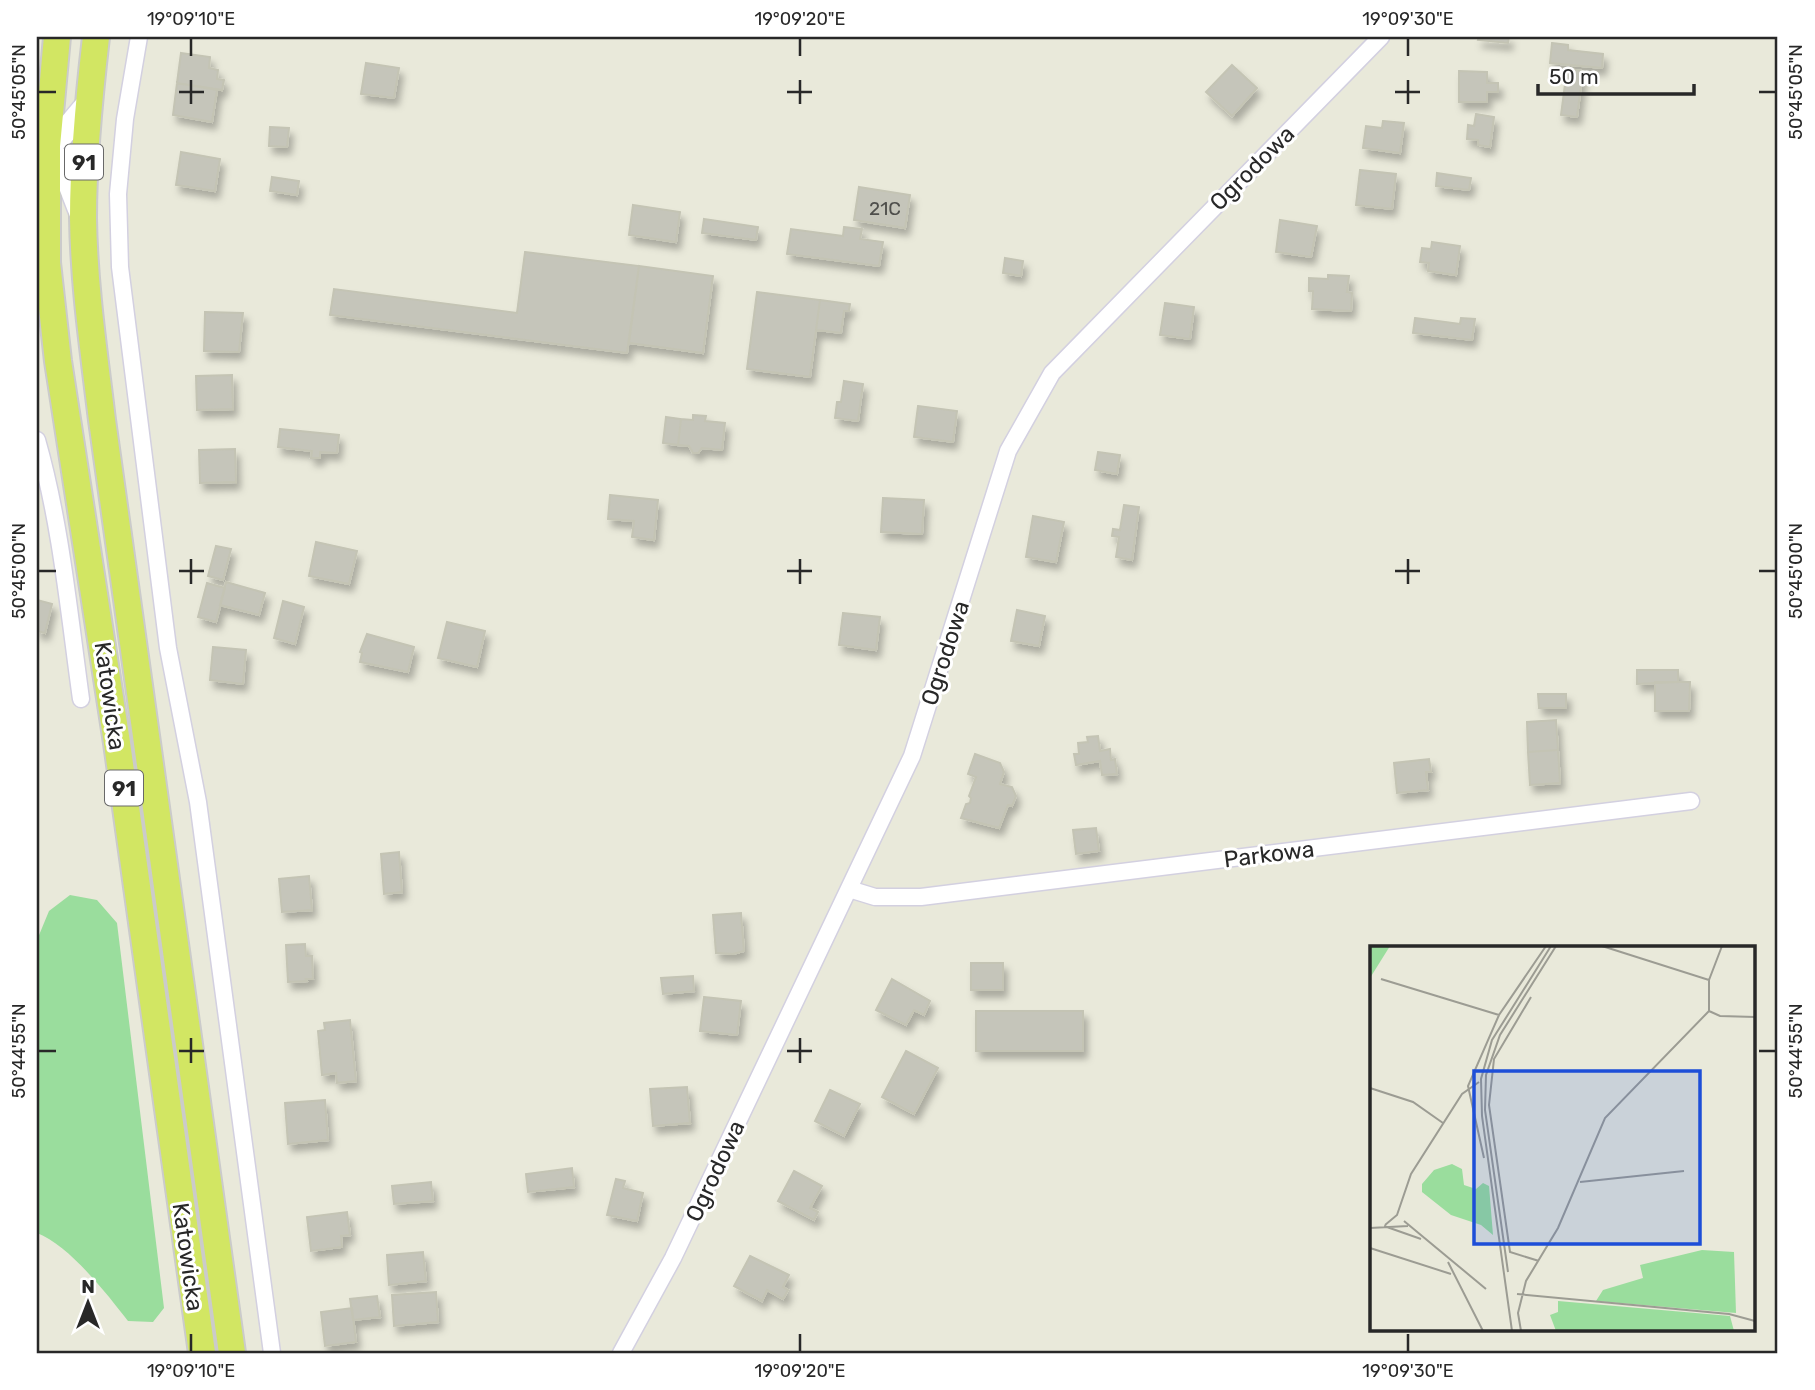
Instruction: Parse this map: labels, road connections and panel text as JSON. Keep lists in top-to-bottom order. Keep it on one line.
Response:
{"streets":{"main road":["91","Katowicka"],"street":["Ogrodowa","Parkowa"]},"crossings":[["Ogrodowa","Parkowa"]],"house_numbers":["21C"],"scale_bar":"50 m","north":"top","coordinates":["19°09'10\"E","19°09'20\"E","19°09'30\"E","50°45'05\"N","50°45'00\"N","50°44'55\"N"]}
